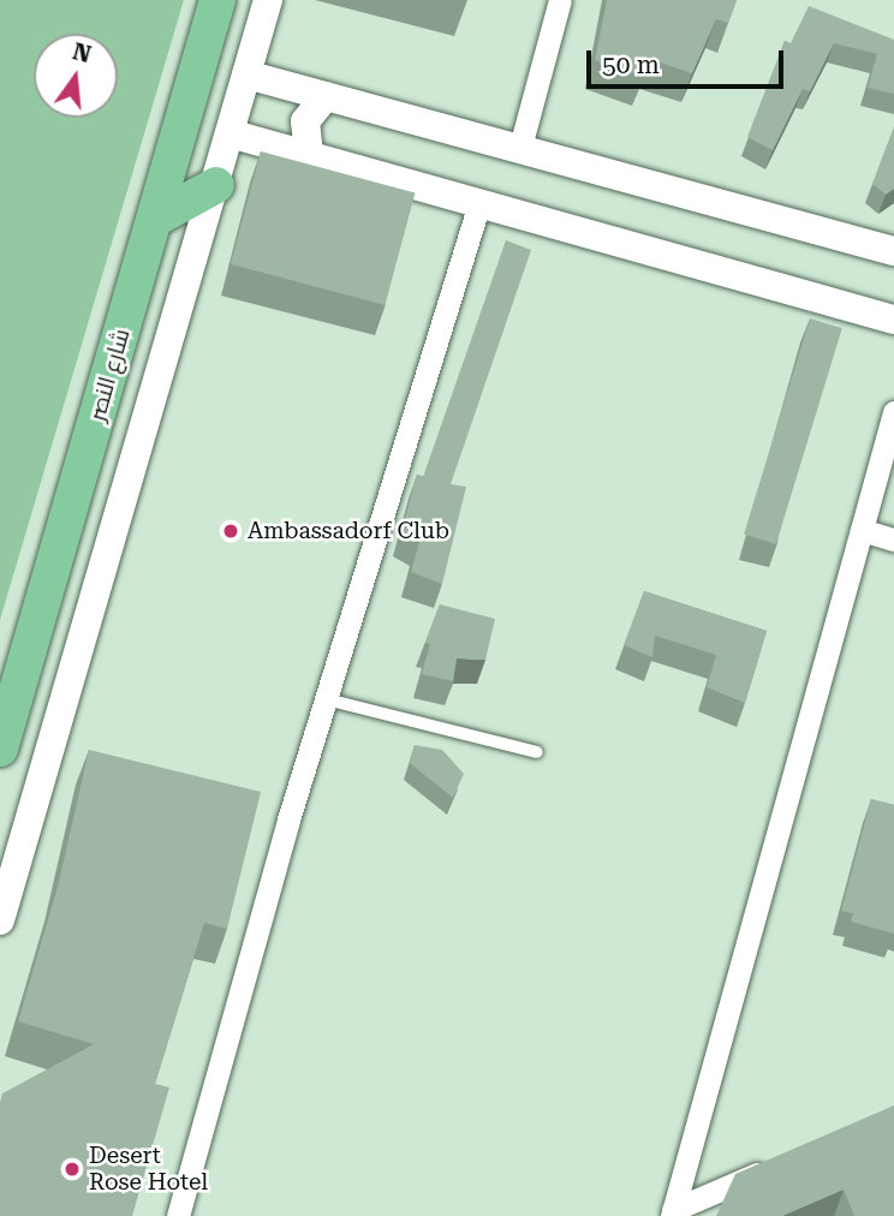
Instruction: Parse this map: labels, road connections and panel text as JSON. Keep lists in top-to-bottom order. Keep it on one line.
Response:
{"streets":{"main road":["شارع النصر"]},"places":["Ambassadorf Club","Desert Rose Hotel"],"scale_bar":"50 m","north":"top"}
